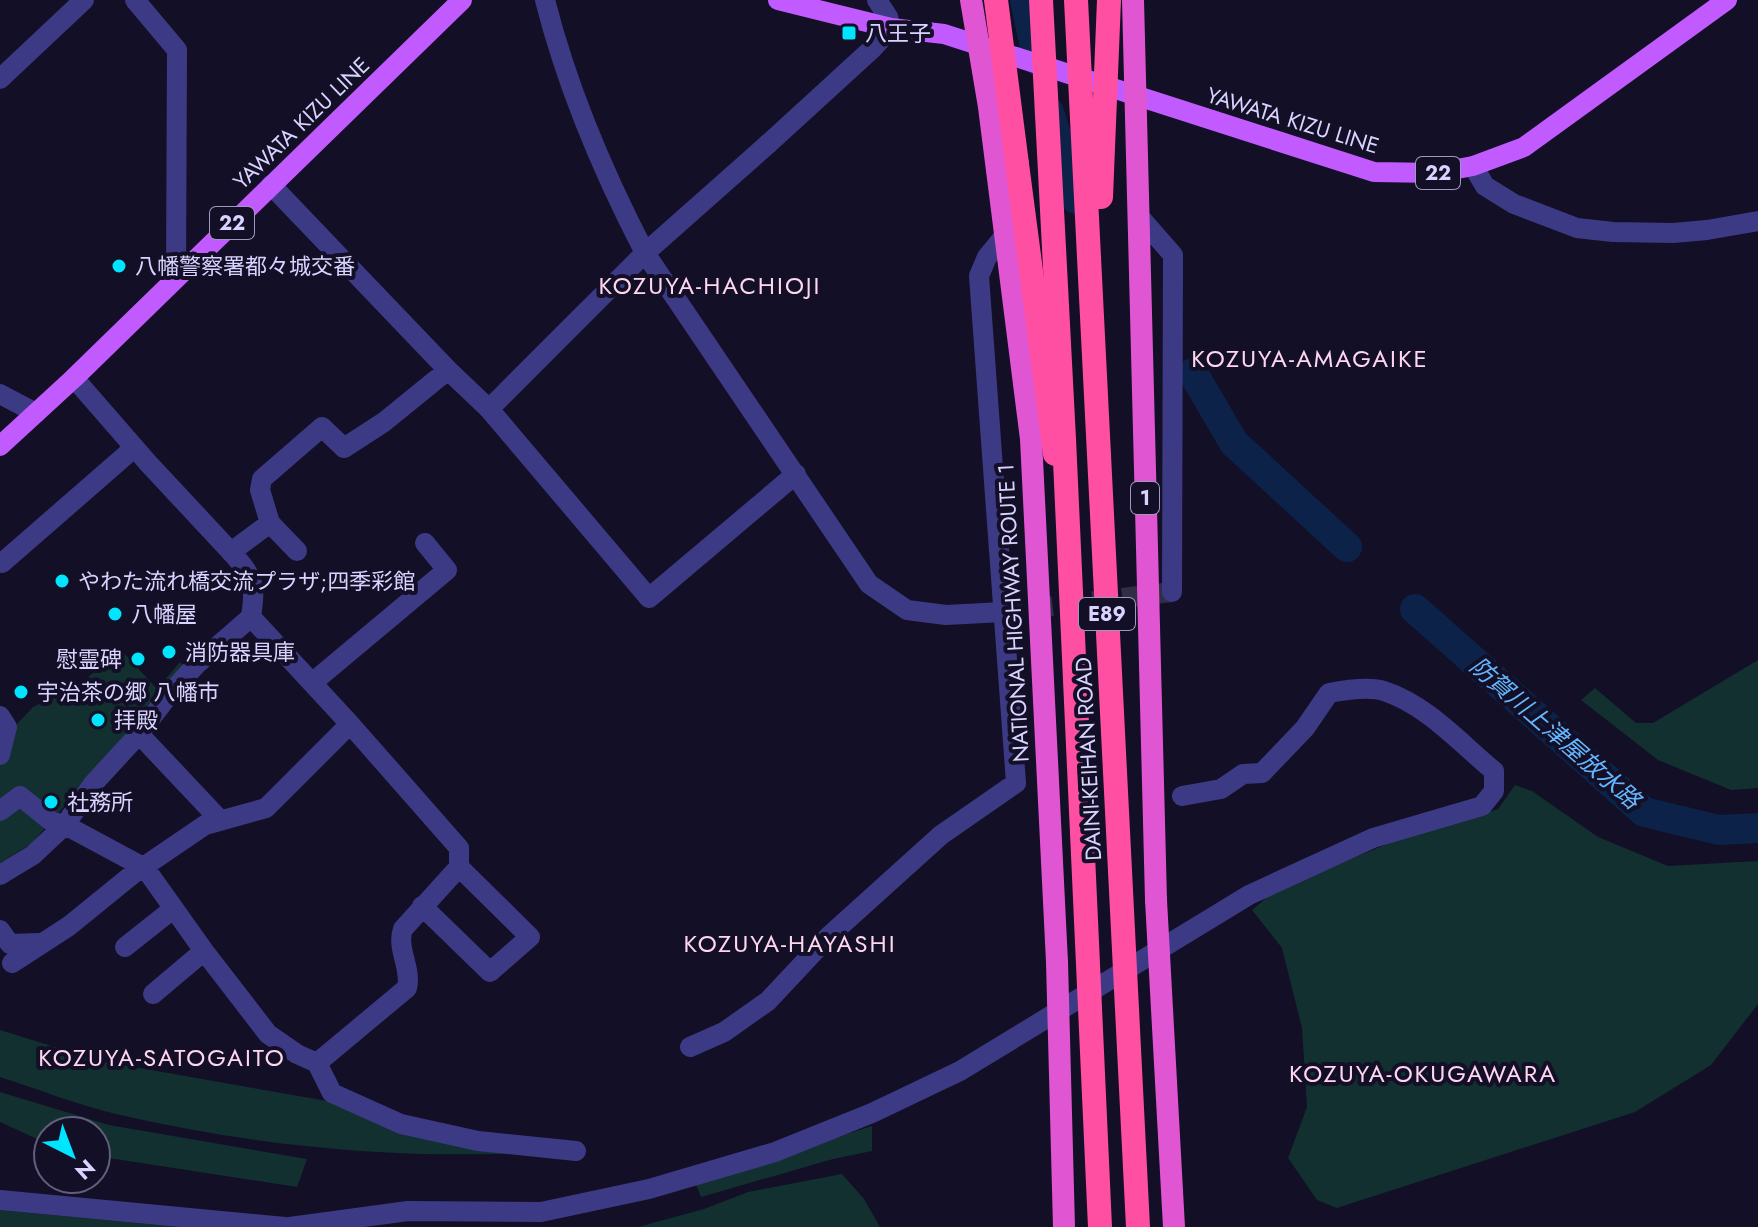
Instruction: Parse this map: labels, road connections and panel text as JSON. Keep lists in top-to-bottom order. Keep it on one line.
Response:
{"streets":{"highway":["1","NATIONAL HIGHWAY ROUTE 1","E89","DAINI-KEIHAN ROAD"],"main road":["YAWATA KIZU LINE","22"]},"crossings":[["YAWATA KIZU LINE","1"],["YAWATA KIZU LINE","NATIONAL HIGHWAY ROUTE 1"]],"districts":["KOZUYA-HACHIOJI","KOZUYA-AMAGAIKE","KOZUYA-HAYASHI","KOZUYA-SATOGAITO","KOZUYA-OKUGAWARA"],"water":["防賀川上津屋放水路"],"places":{"transit":["八王子"],"other":["八幡警察署都々城交番","やわた流れ橋交流プラザ;四季彩館","八幡屋","消防器具庫","慰霊碑","宇治茶の郷 八幡市","拝殿","社務所"]},"north":"bottom right"}
